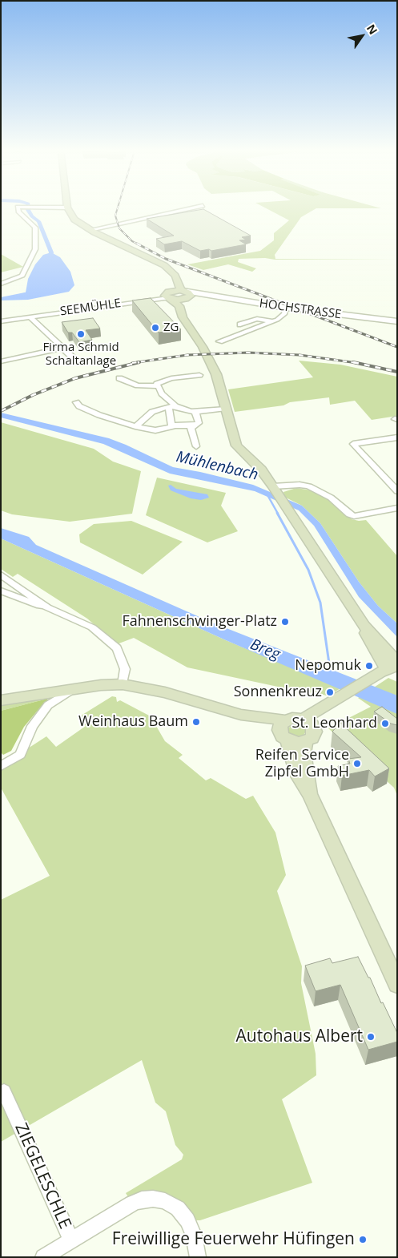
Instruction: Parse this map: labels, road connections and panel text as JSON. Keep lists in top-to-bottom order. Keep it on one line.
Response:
{"streets":{"street":["SEEMÜHLE","HOCHSTRASSE","ZIEGELESCHLE"]},"water":["Mühlenbach","Breg"],"places":["ZG","Firma Schmid Schaltanlage","Fahnenschwinger-Platz","Nepomuk","Sonnenkreuz","Weinhaus Baum","St. Leonhard","Reifen Service Zipfel GmbH","Autohaus Albert","Freiwillige Feuerwehr Hüfingen"],"north":"top right"}
